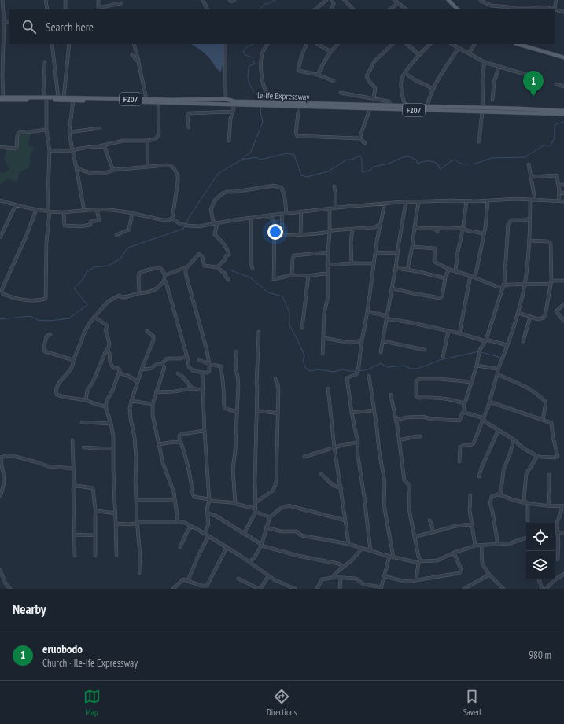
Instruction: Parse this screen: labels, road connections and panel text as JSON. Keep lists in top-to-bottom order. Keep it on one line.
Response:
{"streets":{"main road":["Ile-Ife Expressway","F207"]},"page":{"search":"Search here","pins":"1","heading":"Nearby","list":[{"mark":"1","name":"eruobodo","note":"Church · Ile-Ife Expressway","value":"980 m"}],"nav":["Map","Directions","Saved"]}}
